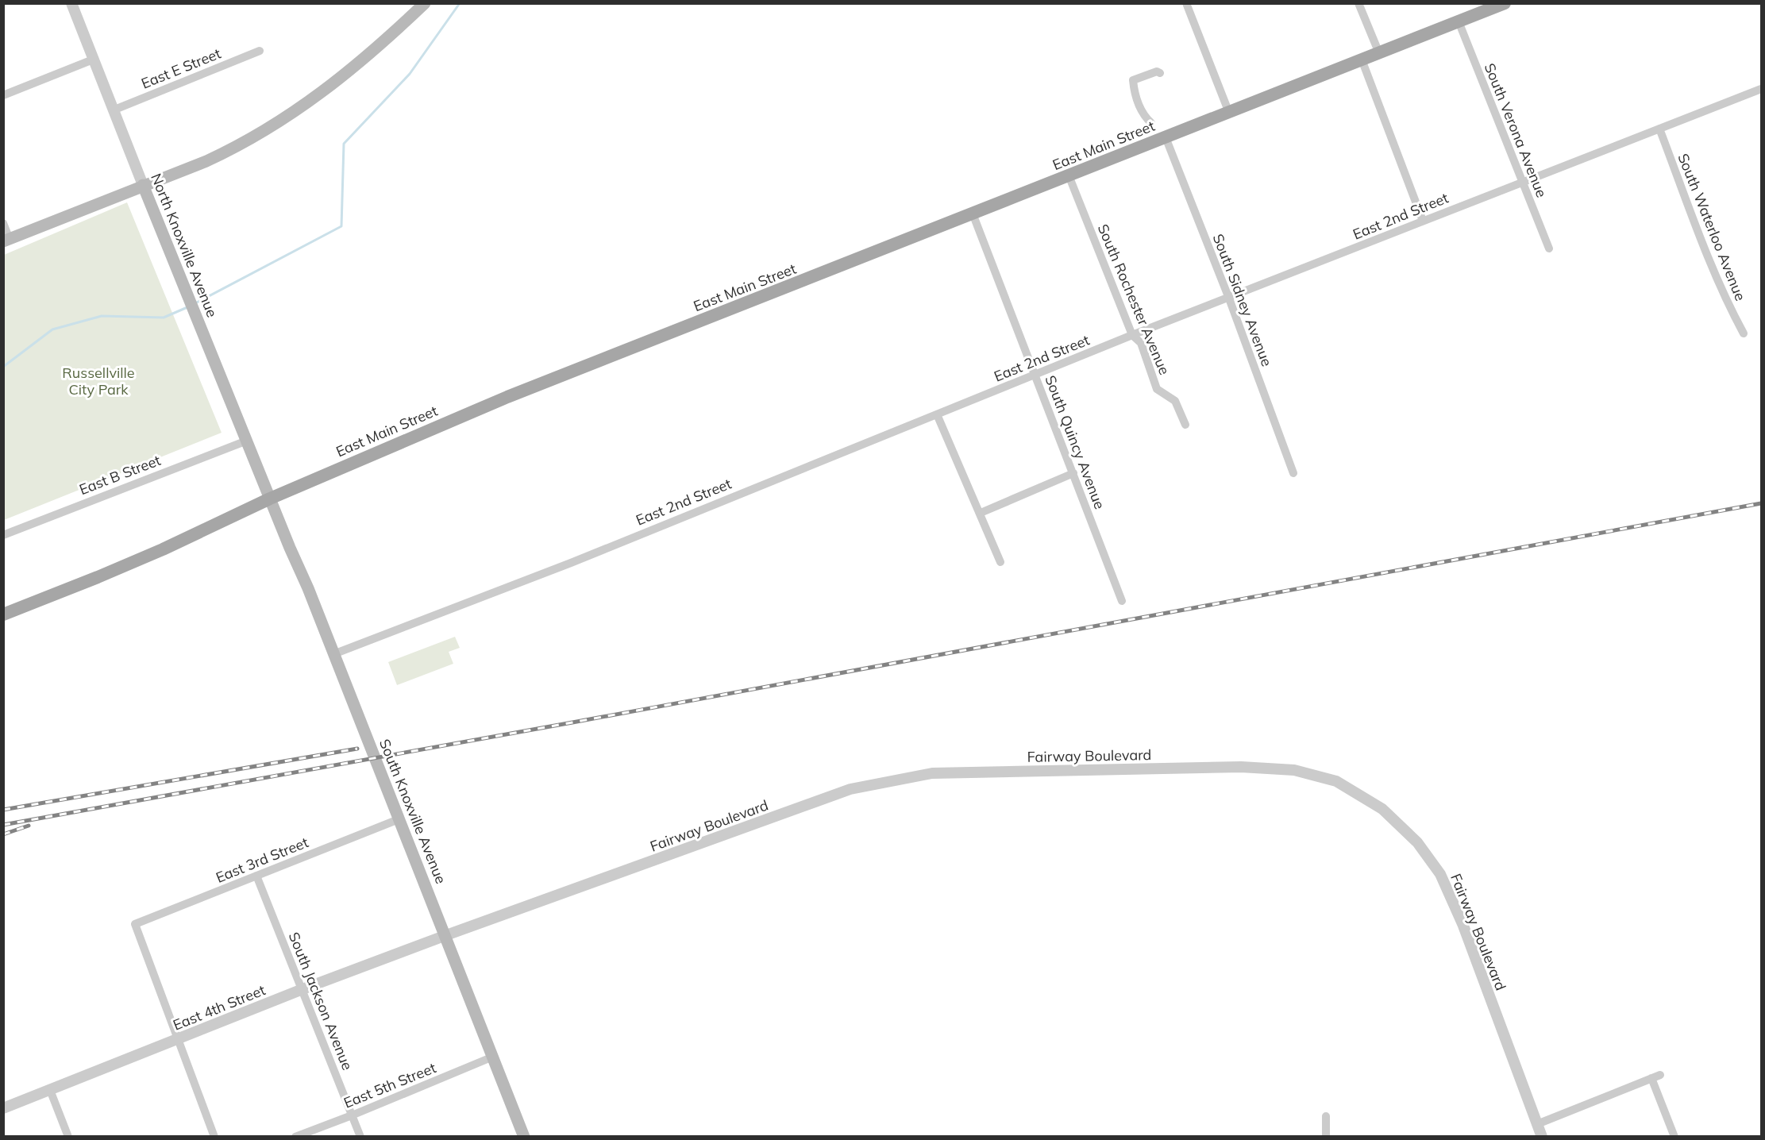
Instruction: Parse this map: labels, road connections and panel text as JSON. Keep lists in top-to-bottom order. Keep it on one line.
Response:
{"streets":{"main road":["East Main Street","North Knoxville Avenue","South Knoxville Avenue"],"street":["East E Street","South Verona Avenue","East 2nd Street","South Waterloo Avenue","South Rochester Avenue","South Sidney Avenue","South Quincy Avenue","East B Street","Fairway Boulevard","East 3rd Street","South Jackson Avenue","East 4th Street","East 5th Street"]},"crossings":[["East E Street","North Knoxville Avenue"],["South Verona Avenue","East Main Street"],["South Verona Avenue","East 2nd Street"],["East Main Street","North Knoxville Avenue"],["East Main Street","South Rochester Avenue"],["East Main Street","South Sidney Avenue"],["East Main Street","South Quincy Avenue"],["East Main Street","South Knoxville Avenue"],["East 2nd Street","South Waterloo Avenue"],["East 2nd Street","South Rochester Avenue"],["East 2nd Street","South Sidney Avenue"],["East 2nd Street","South Quincy Avenue"],["East 2nd Street","South Knoxville Avenue"],["North Knoxville Avenue","East B Street"],["North Knoxville Avenue","South Knoxville Avenue"],["Fairway Boulevard","South Knoxville Avenue"],["Fairway Boulevard","East 4th Street"],["South Knoxville Avenue","East 3rd Street"],["South Knoxville Avenue","East 4th Street"],["South Knoxville Avenue","East 5th Street"],["East 3rd Street","South Jackson Avenue"],["East 3rd Street","East 4th Street"],["South Jackson Avenue","East 4th Street"],["South Jackson Avenue","East 5th Street"]],"parks":["Russellville City Park"]}
